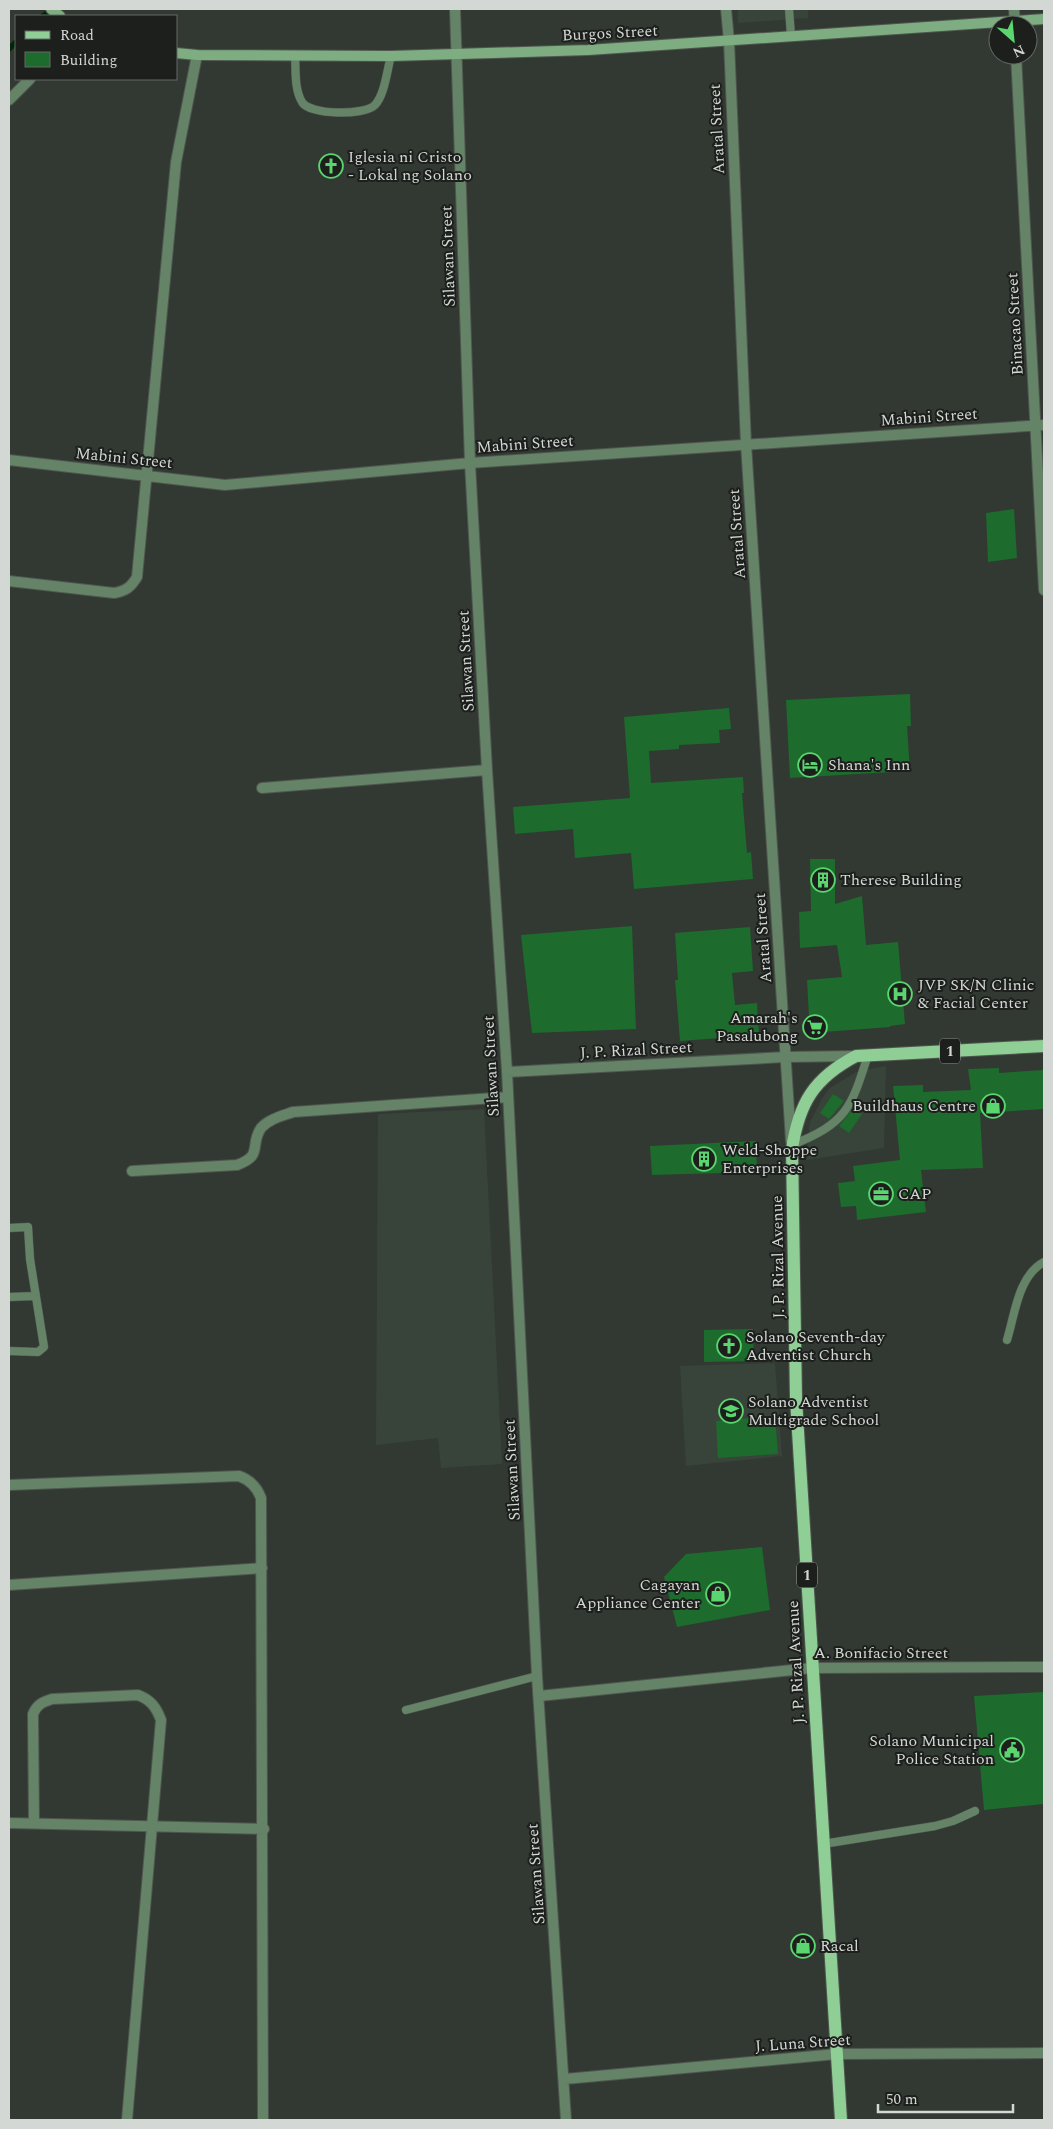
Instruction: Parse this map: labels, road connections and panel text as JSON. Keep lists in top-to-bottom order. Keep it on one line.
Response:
{"streets":{"main road":["Burgos Street","1","J. P. Rizal Avenue"],"street":["Aratal Street","Silawan Street","Binacao Street","Mabini Street","J. P. Rizal Street","A. Bonifacio Street","J. Luna Street"]},"crossings":[["Burgos Street","Aratal Street"],["Burgos Street","Silawan Street"],["Aratal Street","Mabini Street"],["Aratal Street","J. P. Rizal Street"],["Aratal Street","J. P. Rizal Avenue"],["Silawan Street","Mabini Street"],["Silawan Street","J. P. Rizal Street"],["Silawan Street","A. Bonifacio Street"],["Silawan Street","J. Luna Street"],["Binacao Street","Mabini Street"],["J. P. Rizal Street","J. P. Rizal Avenue"],["J. P. Rizal Avenue","A. Bonifacio Street"],["J. P. Rizal Avenue","J. Luna Street"]],"places":{"church":["Iglesia ni Cristo - Lokal ng Solano","Solano Seventh-day Adventist Church"],"hotel":["Shana's Inn"],"building":["Therese Building","Weld-Shoppe Enterprises"],"hospital":["JVP SK/N Clinic & Facial Center"],"supermarket":["Amarah's Pasalubong"],"shop":["Buildhaus Centre","Cagayan Appliance Center","Racal"],"office":["CAP"],"school or university":["Solano Adventist Multigrade School"],"public building":["Solano Municipal Police Station"]},"legend":["Road","Building"],"scale_bar":"50 m","north":"bottom right"}
